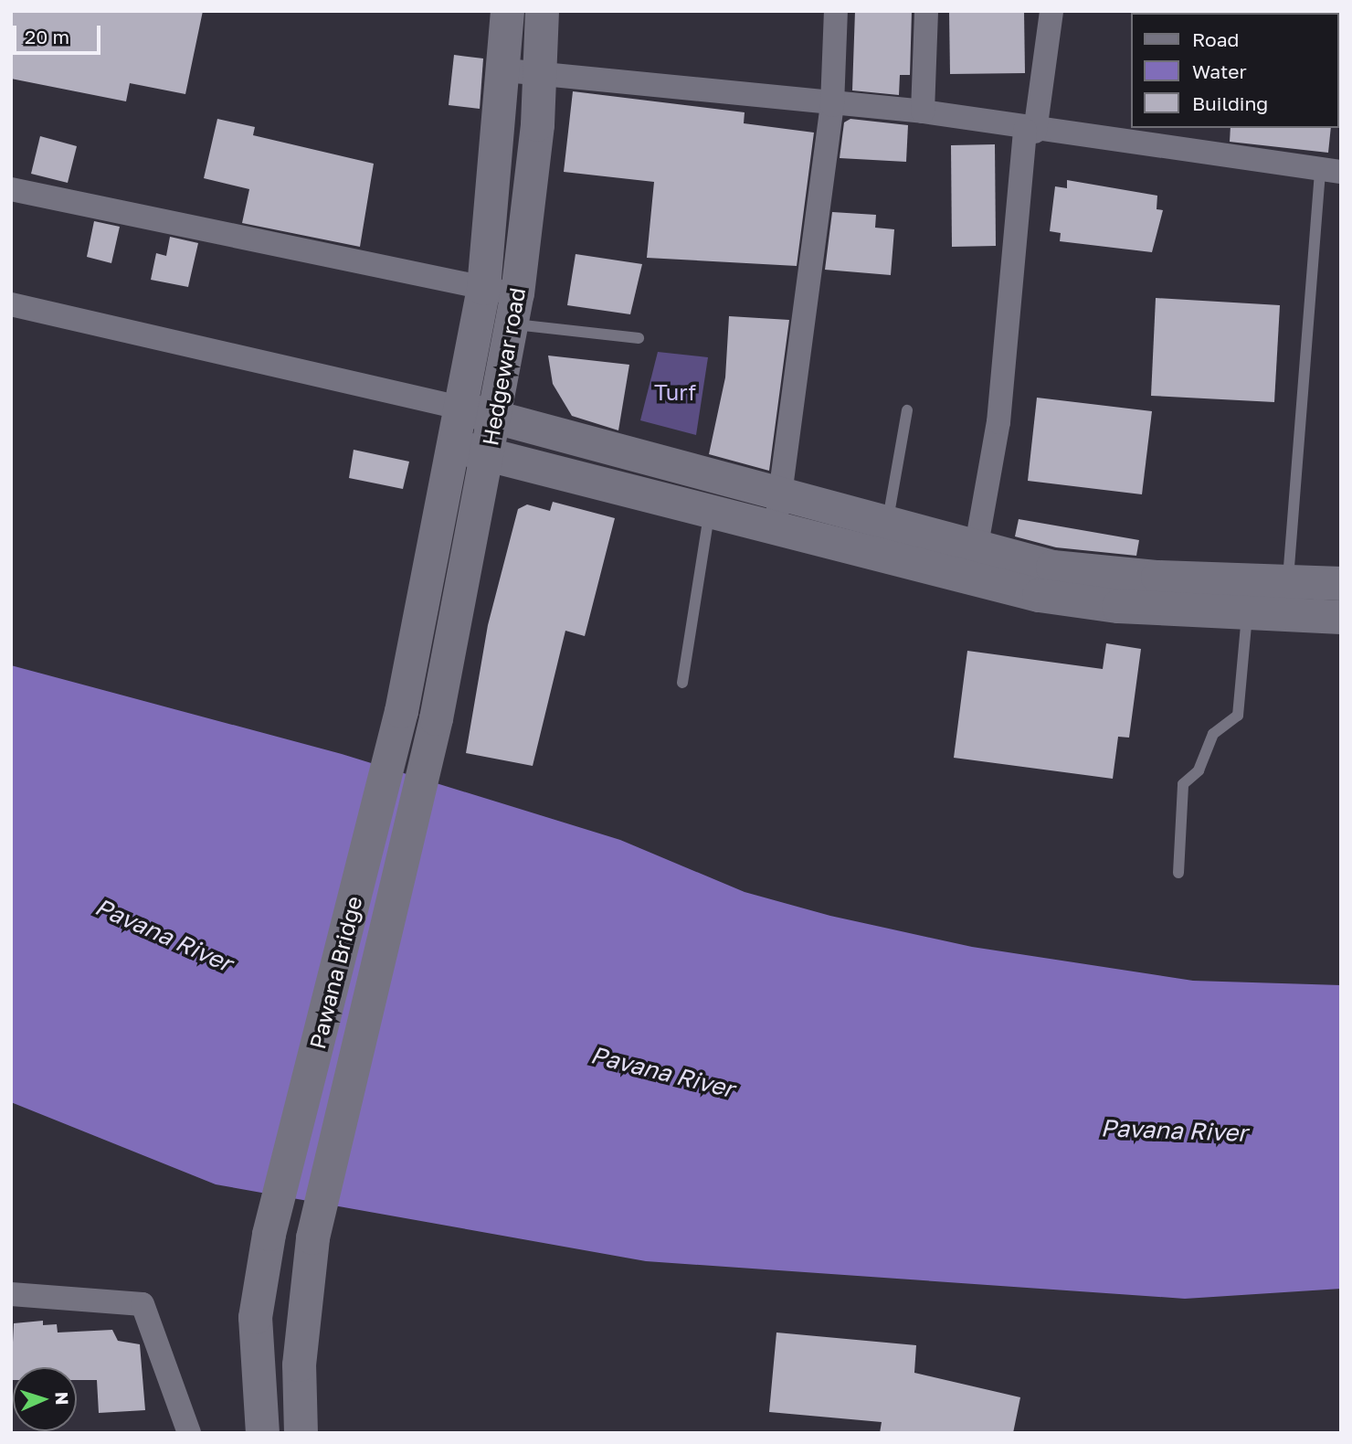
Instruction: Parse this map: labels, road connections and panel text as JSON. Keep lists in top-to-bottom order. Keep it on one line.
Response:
{"streets":{"street":["Hedgewar road","Pawana Bridge"]},"crossings":[["Hedgewar road","Pawana Bridge"]],"water":["Pavana River"],"parks":["Turf"],"legend":["Road","Water","Building"],"scale_bar":"20 m","north":"right"}
